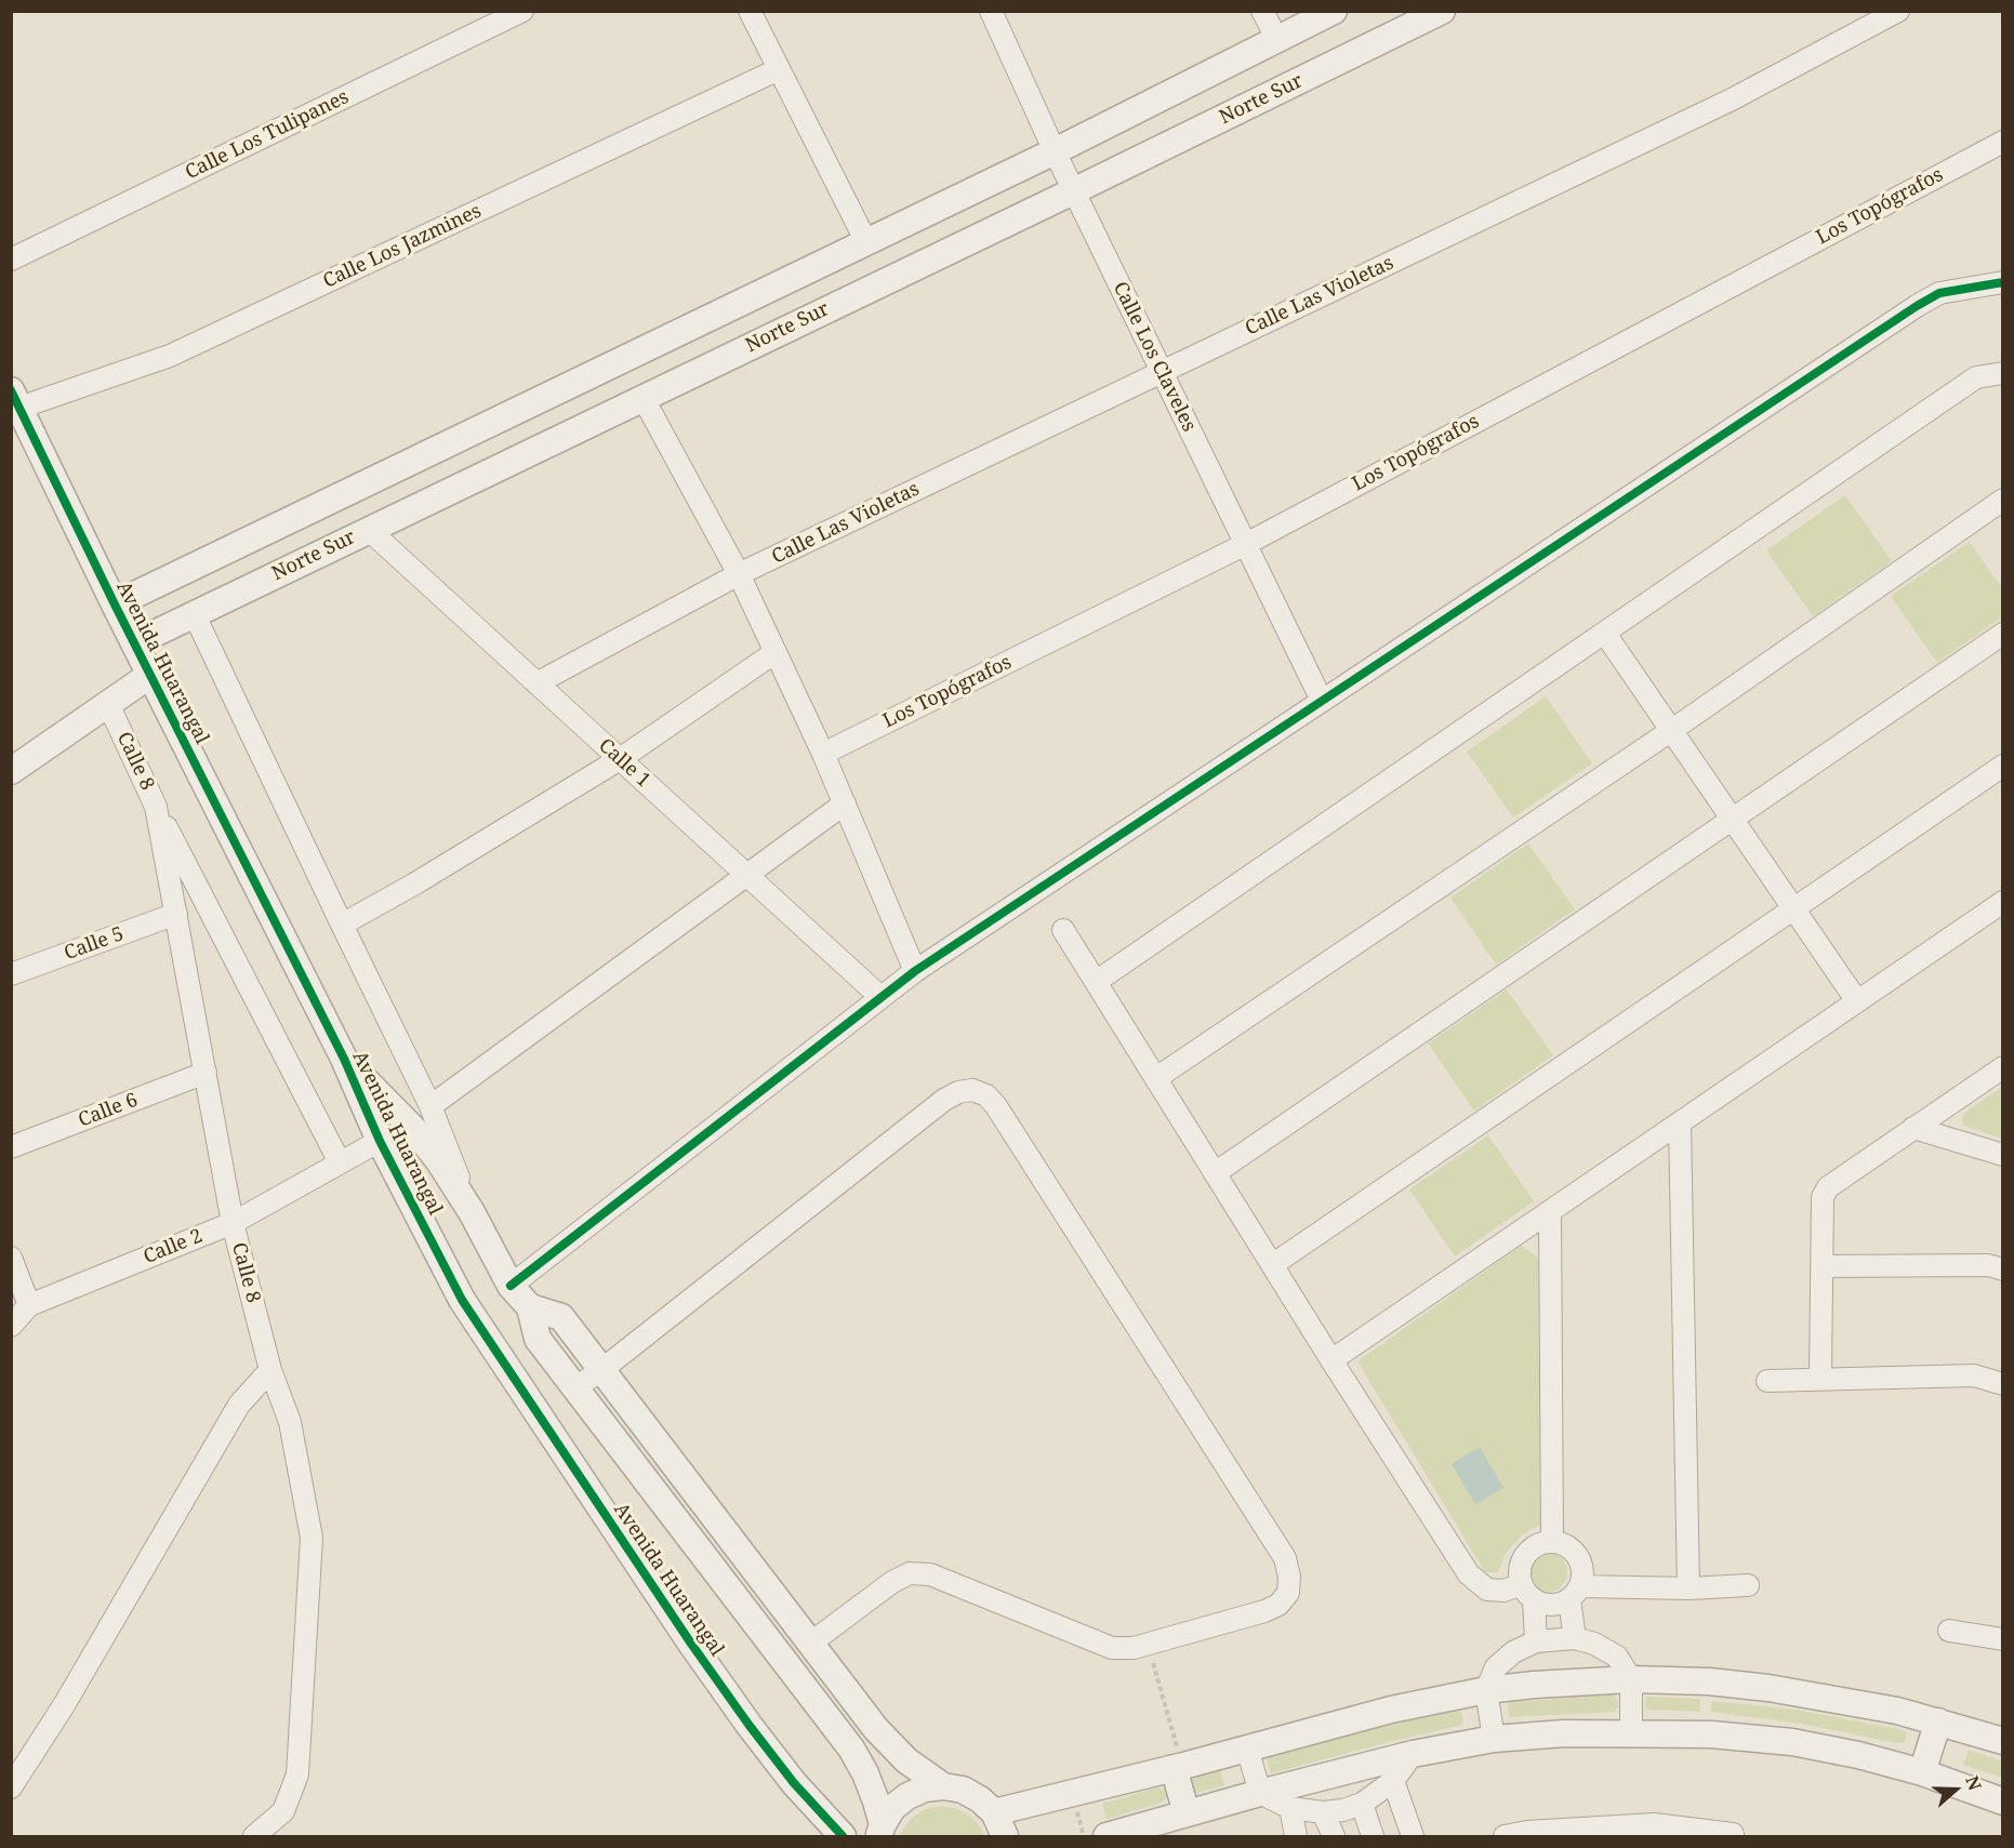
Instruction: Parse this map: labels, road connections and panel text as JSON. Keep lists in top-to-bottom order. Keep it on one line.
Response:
{"streets":{"street":["Norte Sur","Calle Los Tulipanes","Los Topógrafos","Calle Los Jazmines","Calle Las Violetas","Calle Los Claveles","Avenida Huarangal","Calle 8","Calle 1","Calle 5","Calle 6","Calle 2"]},"crossings":[["Norte Sur","Calle Los Claveles"],["Norte Sur","Avenida Huarangal"],["Norte Sur","Calle 1"],["Los Topógrafos","Calle Los Claveles"],["Calle Los Jazmines","Avenida Huarangal"],["Calle Las Violetas","Calle Los Claveles"],["Calle Las Violetas","Calle 1"],["Avenida Huarangal","Calle 2"],["Calle 8","Calle 5"],["Calle 8","Calle 6"],["Calle 8","Calle 2"]],"north":"right"}
